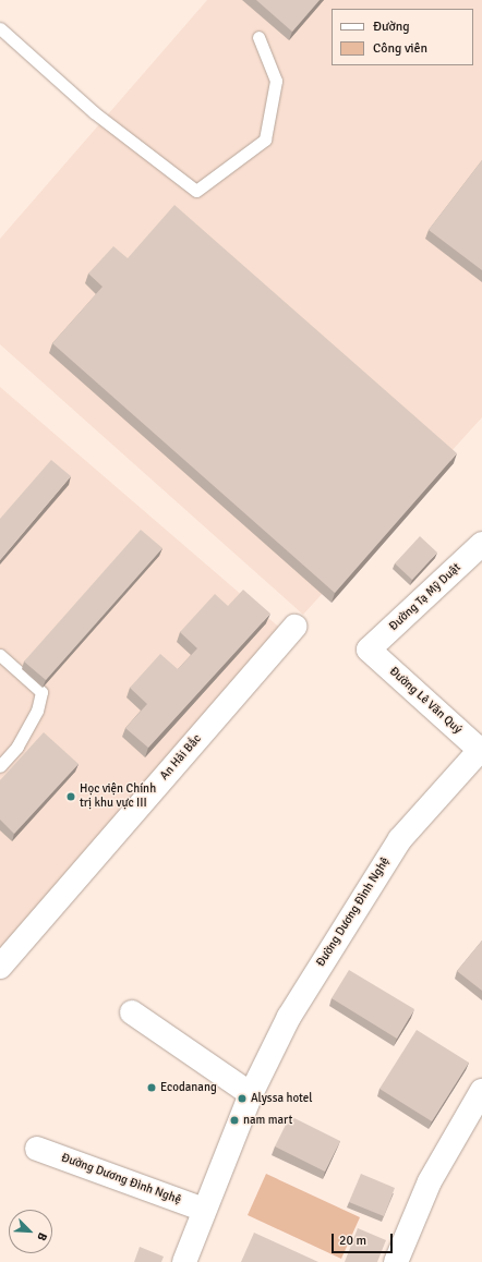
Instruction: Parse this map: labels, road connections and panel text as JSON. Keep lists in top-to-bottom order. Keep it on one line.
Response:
{"streets":{"street":["Đường Tạ Mỹ Duật","Đường Lê Văn Quý","An Hải Bắc","Đường Dương Đình Nghệ"]},"crossings":[["Đường Tạ Mỹ Duật","Đường Lê Văn Quý"],["Đường Lê Văn Quý","Đường Dương Đình Nghệ"]],"places":["Học viện Chính trị khu vực III","Ecodanang","Alyssa hotel","nam mart"],"legend":["Đường","Công viên"],"scale_bar":"20 m","north":"bottom right"}
